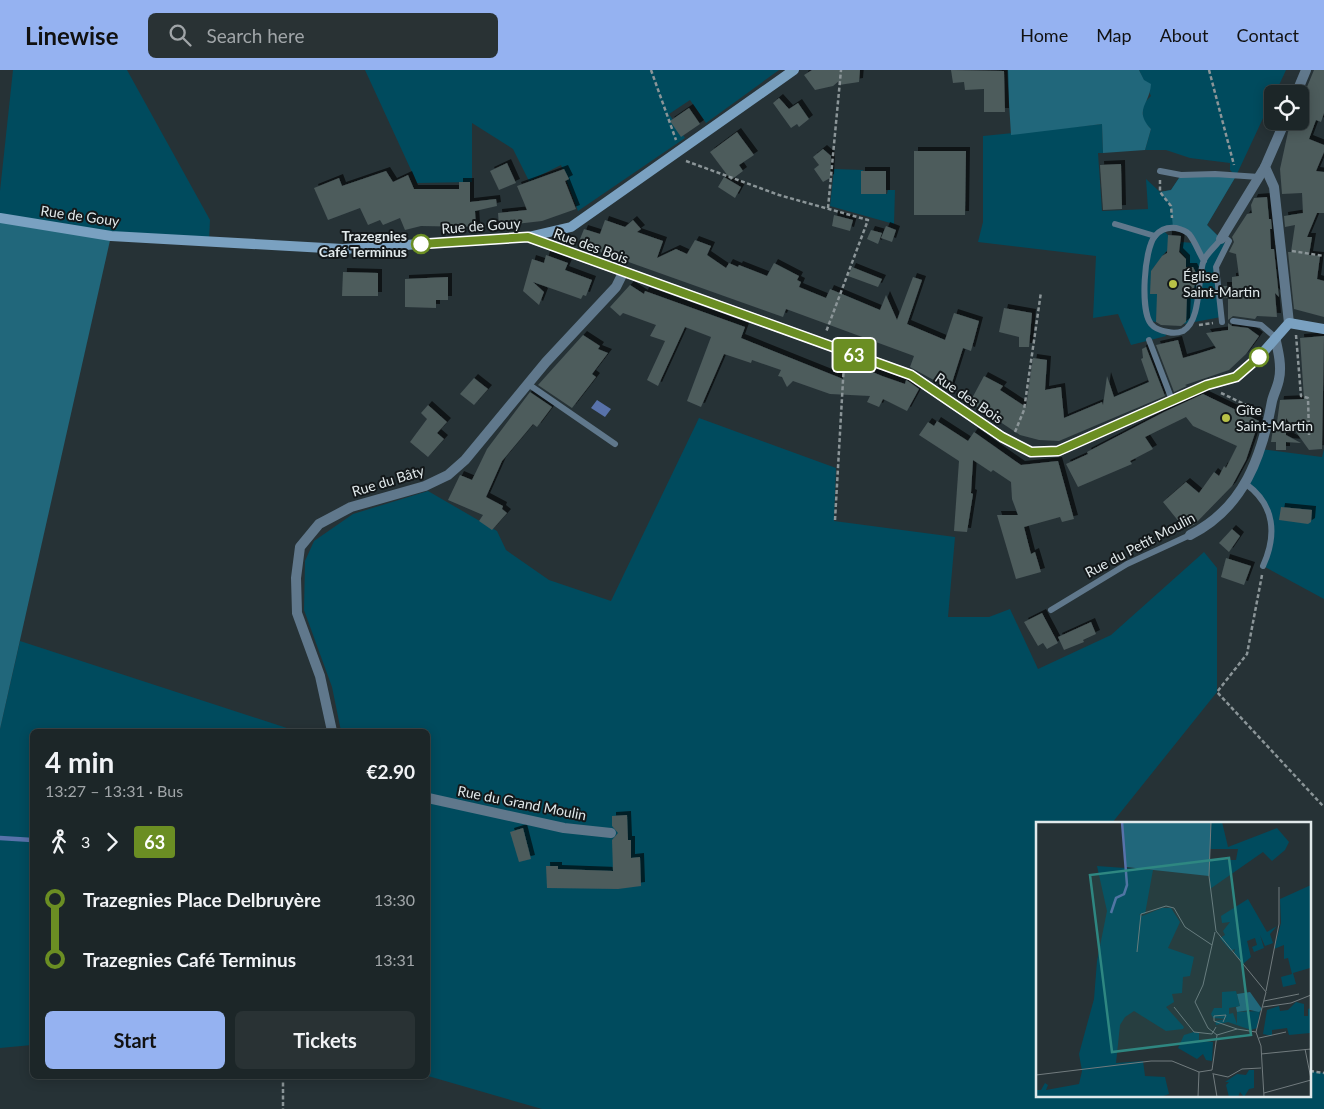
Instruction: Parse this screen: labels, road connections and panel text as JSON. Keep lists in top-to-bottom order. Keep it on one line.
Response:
{"streets":{"street":["Rue de Gouy","Rue des Bois","Rue du Bâty","Rue du Petit Moulin","Rue du Grand Moulin"]},"crossings":[["Rue de Gouy","Rue des Bois"],["Rue des Bois","Rue du Bâty"],["Rue des Bois","Rue du Petit Moulin"]],"places":["Trazegnies Café Terminus","Église Saint-Martin","Gîte Saint-Martin"],"lines":["bus line 63"],"page":{"header":"Linewise","search":"Search here","nav":["Home","Map","About","Contact"],"on_map":"63","heading":["4 min","13:27 – 13:31 · Bus","€2.90"],"legs":["3","63"],"list":[{"name":"Trazegnies Place Delbruyère","value":"13:30"},{"name":"Trazegnies Café Terminus","value":"13:31"}],"buttons":["Start","Tickets"]}}
